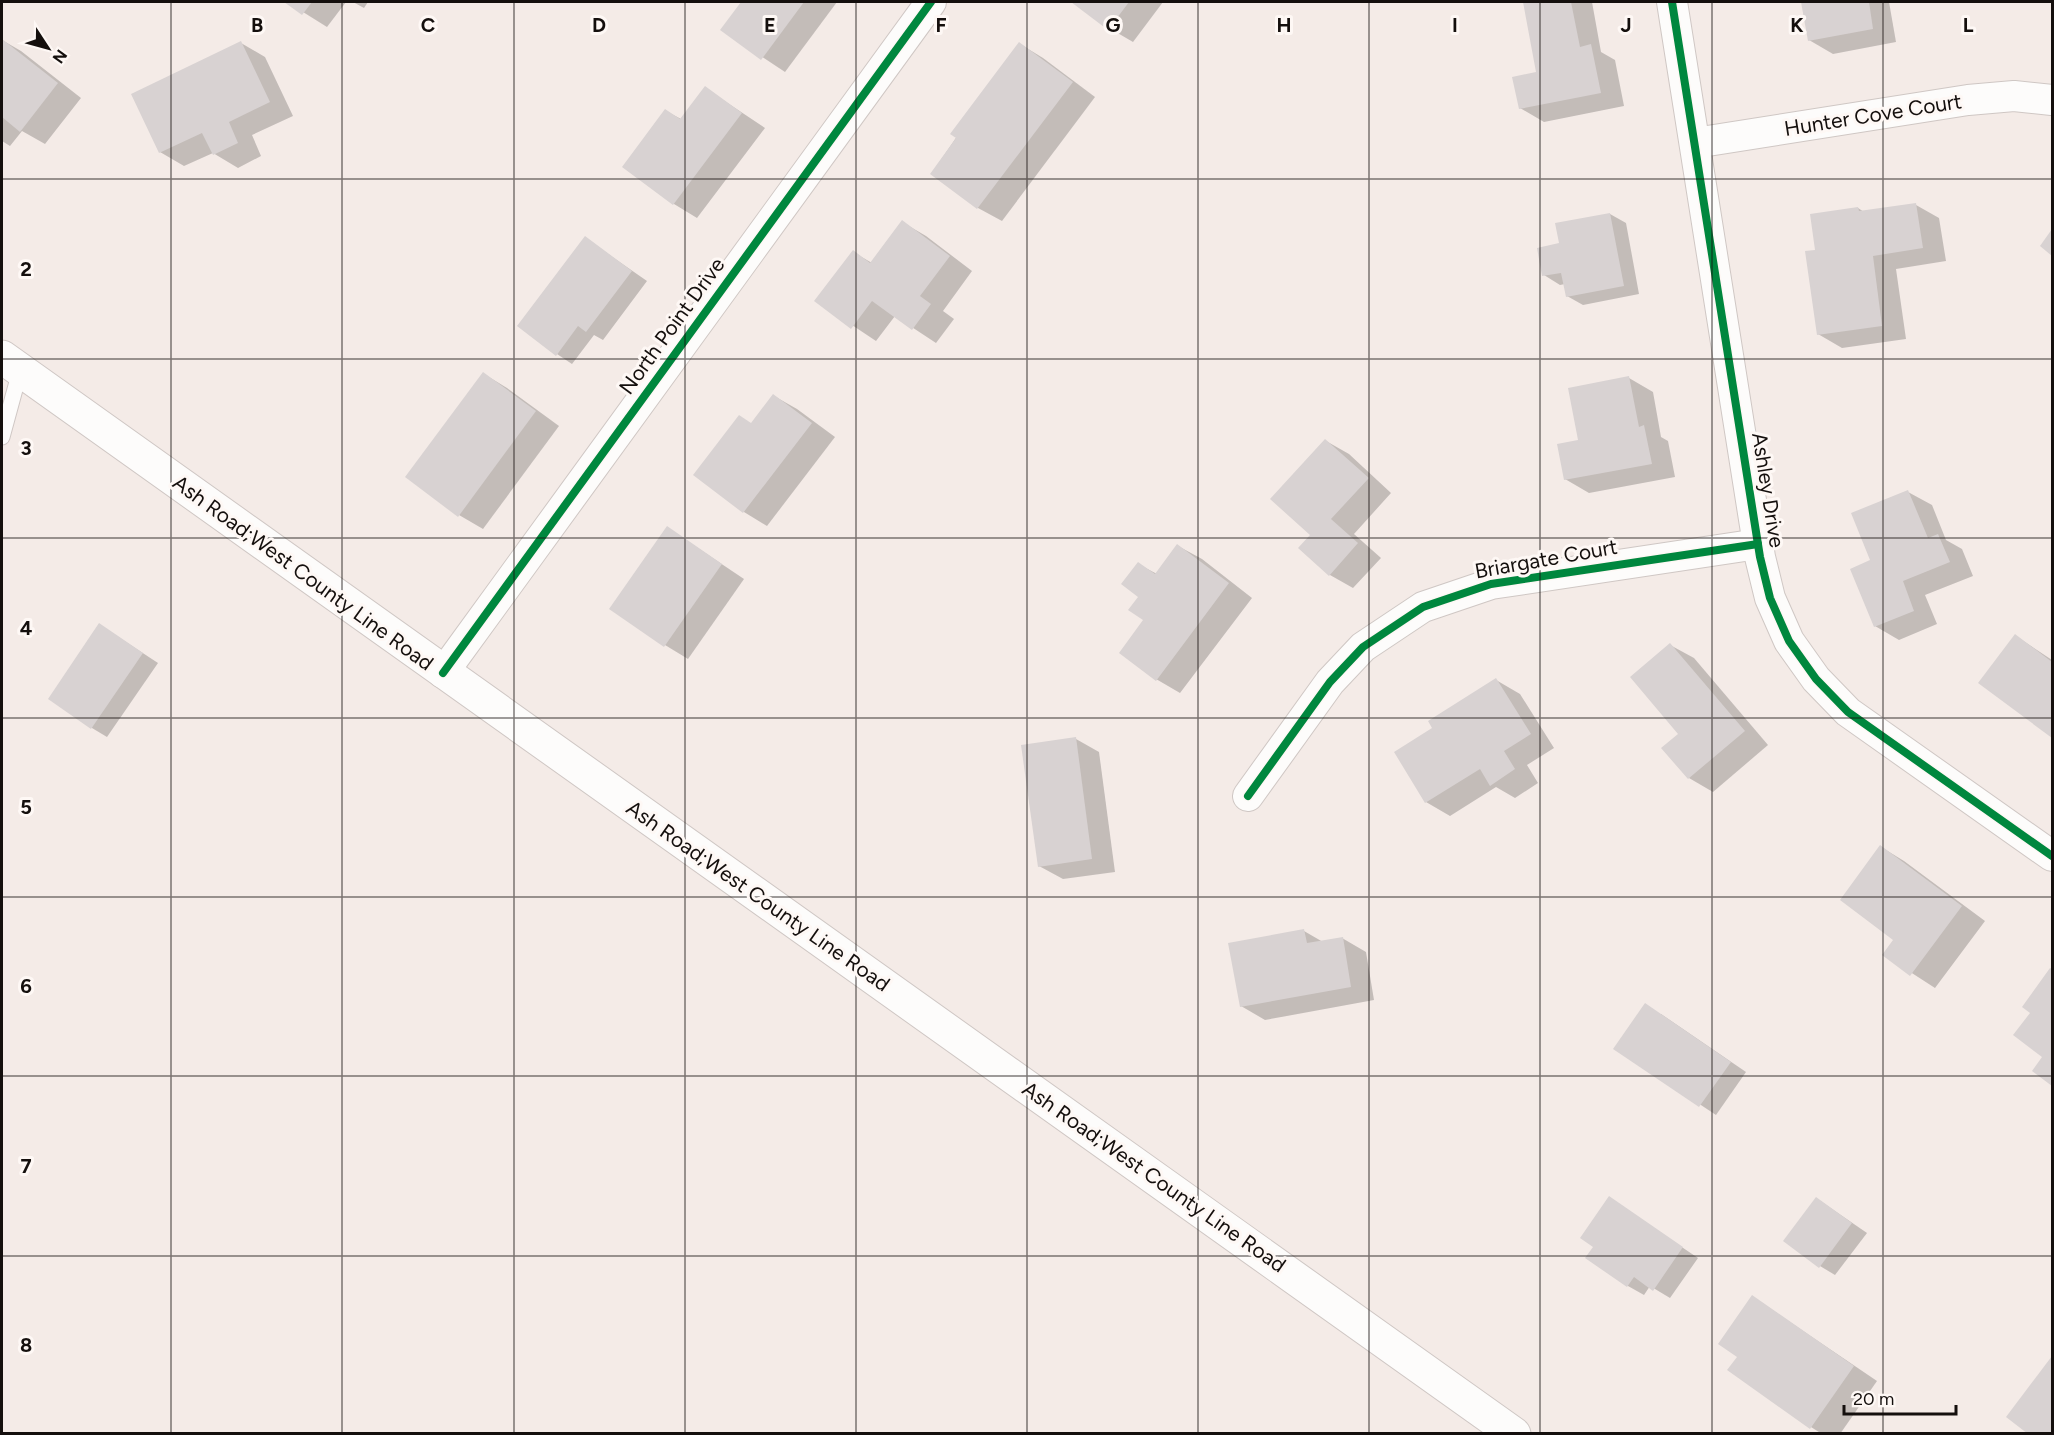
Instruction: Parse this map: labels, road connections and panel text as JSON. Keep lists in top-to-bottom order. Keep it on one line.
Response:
{"streets":{"main road":["Ash Road;West County Line Road"],"street":["Hunter Cove Court","North Point Drive","Ashley Drive","Briargate Court"]},"crossings":[["Hunter Cove Court","Ashley Drive"],["North Point Drive","Ash Road;West County Line Road"],["Ashley Drive","Briargate Court"]],"scale_bar":"20 m","north":"bottom right","grid":{"columns":["B","C","D","E","F","G","H","I","J","K","L"],"rows":["2","3","4","5","6","7","8"]}}
